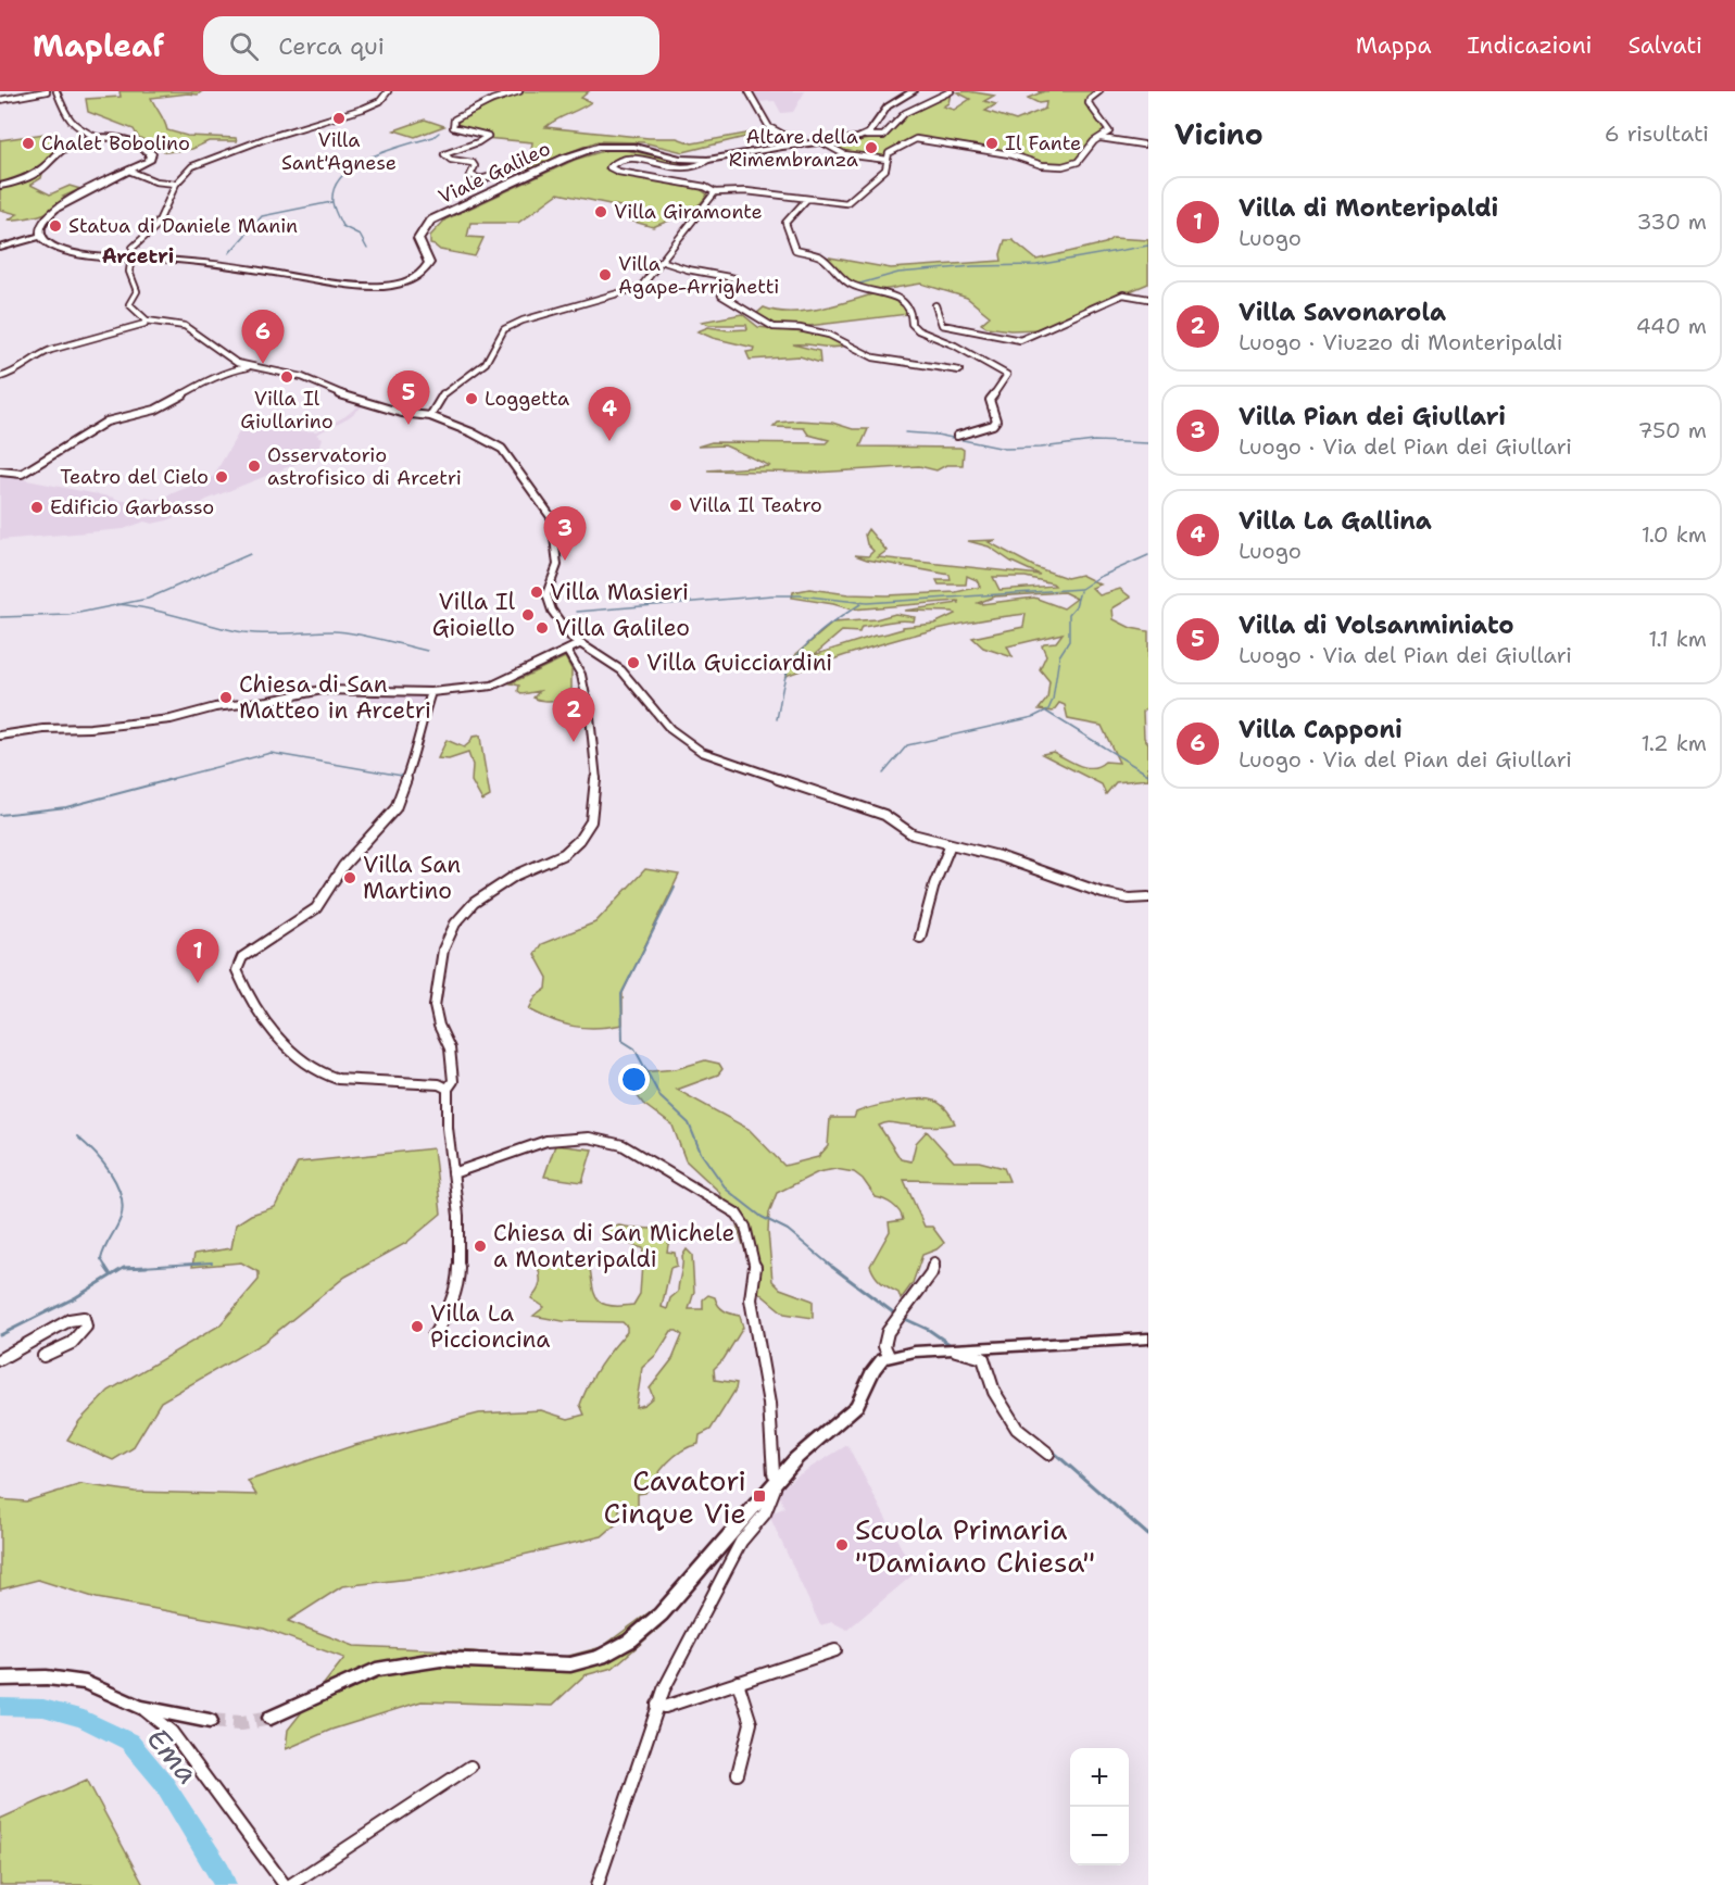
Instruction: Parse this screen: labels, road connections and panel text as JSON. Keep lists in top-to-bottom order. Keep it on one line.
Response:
{"streets":{"main road":["Viale Galileo"]},"districts":["Arcetri"],"water":["Ema"],"places":{"other":["Villa Sant'Agnese","Chalet Bobolino","Il Fante","Altare della Rimembranza","Villa Giramonte","Statua di Daniele Manin","Villa Agape-Arrighetti","Villa Il Giullarino","Loggetta","Osservatorio astrofisico di Arcetri","Teatro del Cielo","Villa Il Teatro","Edificio Garbasso","Villa Masieri","Villa Il Gioiello","Villa Galileo","Villa Guicciardini","Chiesa di San Matteo in Arcetri","Villa San Martino","Chiesa di San Michele a Monteripaldi","Villa La Piccioncina","Scuola Primaria \"Damiano Chiesa\""],"transit":["Cavatori Cinque Vie"]},"page":{"header":"Mapleaf","search":"Cerca qui","nav":["Mappa","Indicazioni","Salvati"],"heading":["Vicino","6 risultati"],"list":[{"mark":"1","name":"Villa di Monteripaldi","note":"Luogo","value":"330 m"},{"mark":"2","name":"Villa Savonarola","note":"Luogo · Viuzzo di Monteripaldi","value":"440 m"},{"mark":"3","name":"Villa Pian dei Giullari","note":"Luogo · Via del Pian dei Giullari","value":"750 m"},{"mark":"4","name":"Villa La Gallina","note":"Luogo","value":"1.0 km"},{"mark":"5","name":"Villa di Volsanminiato","note":"Luogo · Via del Pian dei Giullari","value":"1.1 km"},{"mark":"6","name":"Villa Capponi","note":"Luogo · Via del Pian dei Giullari","value":"1.2 km"}],"pins":["6","5","4","3","2","1"],"map_buttons":["+","−"]}}
